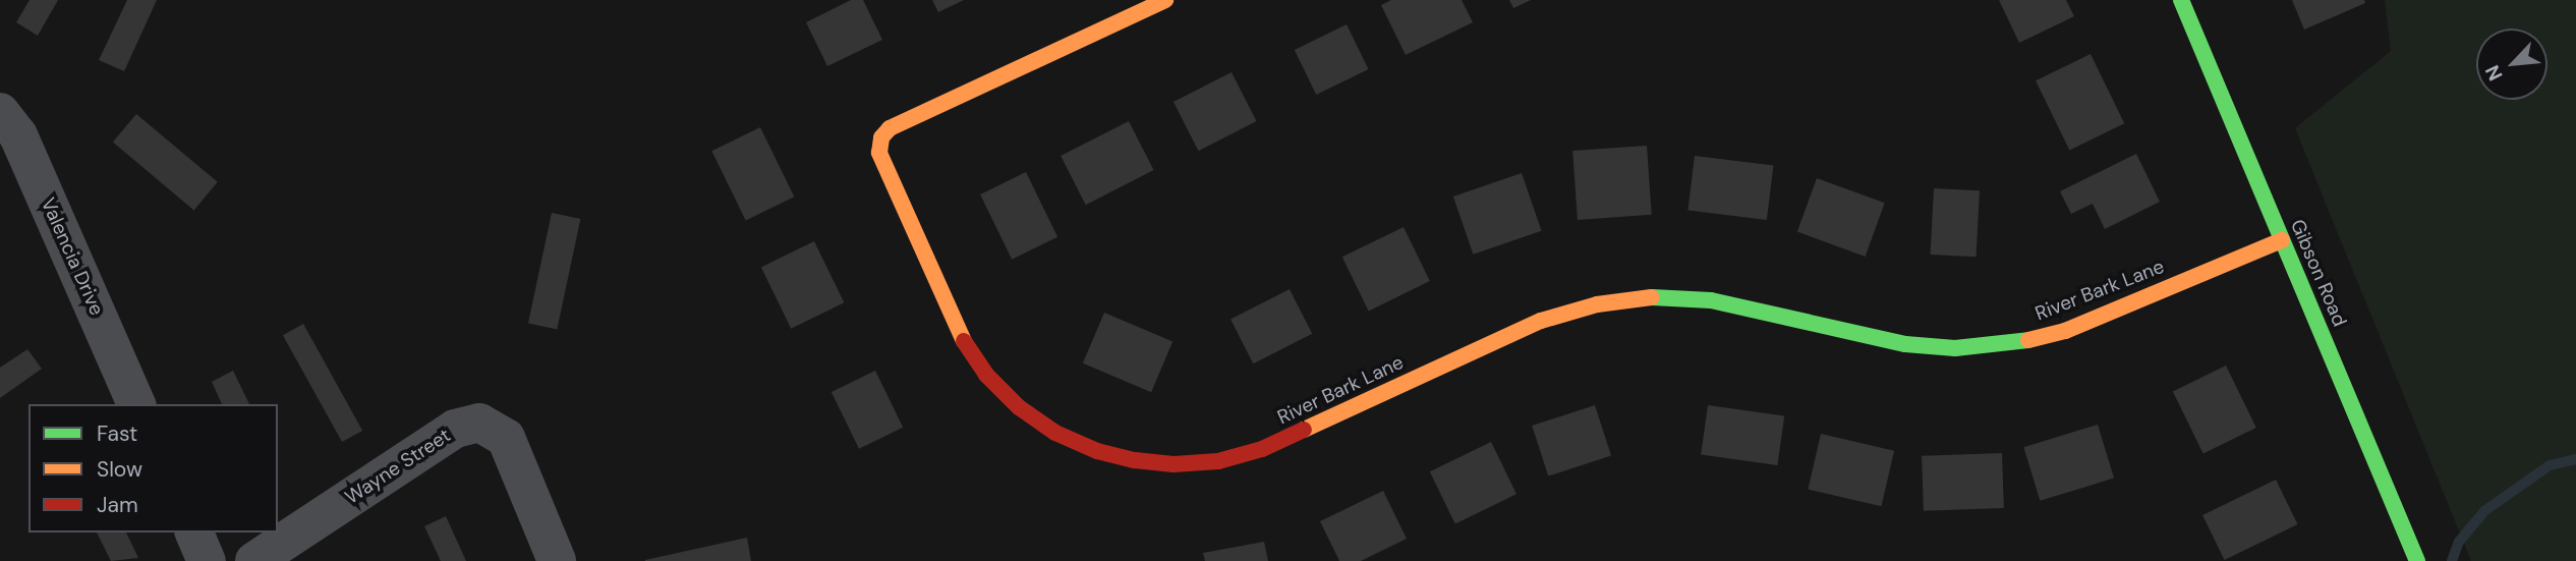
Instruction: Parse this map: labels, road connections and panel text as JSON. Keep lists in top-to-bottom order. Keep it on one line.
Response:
{"streets":{"street":["Valencia Drive","Gibson Road","River Bark Lane","Wayne Street"]},"crossings":[["Gibson Road","River Bark Lane"]],"legend":["Fast","Slow","Jam"],"north":"bottom left"}
